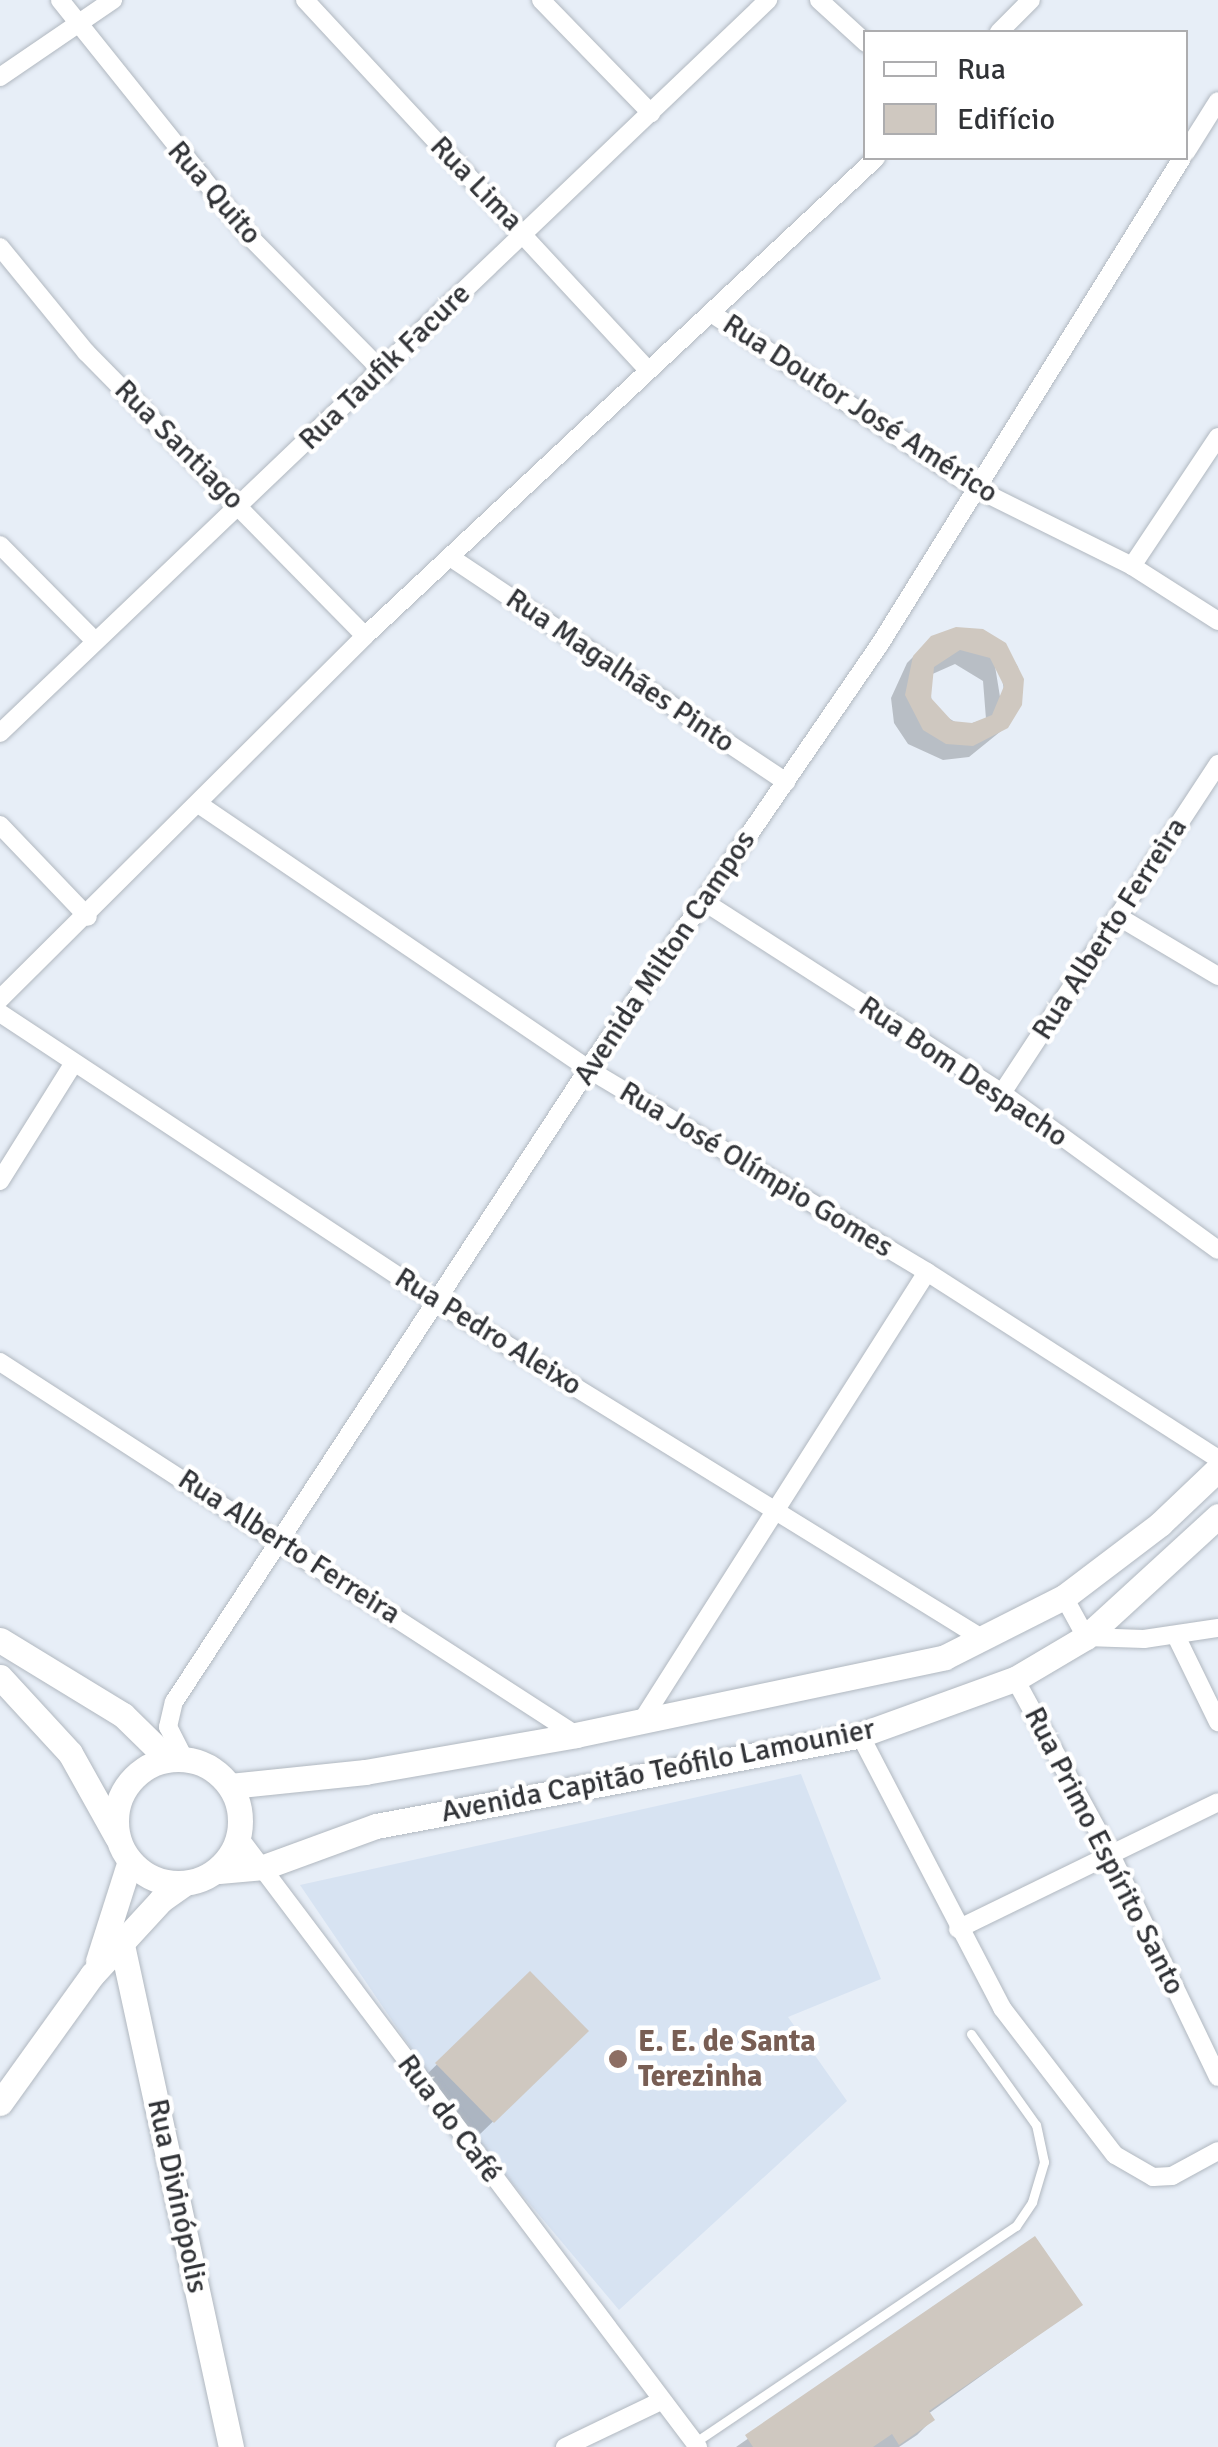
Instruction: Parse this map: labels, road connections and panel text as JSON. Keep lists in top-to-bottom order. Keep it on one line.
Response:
{"streets":{"main road":["Avenida Capitão Teófilo Lamounier","Rua Divinópolis"],"street":["Rua Lima","Rua Quito","Rua Taufik Facure","Rua Doutor José Américo","Rua Santiago","Rua Magalhães Pinto","Rua Alberto Ferreira","Avenida Milton Campos","Rua Bom Despacho","Rua José Olímpio Gomes","Rua Pedro Aleixo","Rua Primo Espírito Santo","Rua do Café"]},"crossings":[["Rua Lima","Rua Taufik Facure"],["Rua Quito","Rua Taufik Facure"],["Rua Taufik Facure","Rua Santiago"],["Rua Doutor José Américo","Avenida Milton Campos"],["Rua Magalhães Pinto","Avenida Milton Campos"],["Rua Alberto Ferreira","Avenida Milton Campos"],["Rua Alberto Ferreira","Rua Bom Despacho"],["Rua Alberto Ferreira","Avenida Capitão Teófilo Lamounier"],["Avenida Milton Campos","Rua Bom Despacho"],["Avenida Milton Campos","Rua José Olímpio Gomes"],["Avenida Milton Campos","Rua Pedro Aleixo"],["Avenida Milton Campos","Avenida Capitão Teófilo Lamounier"],["Avenida Milton Campos","Rua do Café"],["Rua Pedro Aleixo","Avenida Capitão Teófilo Lamounier"],["Avenida Capitão Teófilo Lamounier","Rua Primo Espírito Santo"],["Avenida Capitão Teófilo Lamounier","Rua do Café"]],"places":["E. E. de Santa Terezinha"],"legend":["Rua","Edifício"]}
